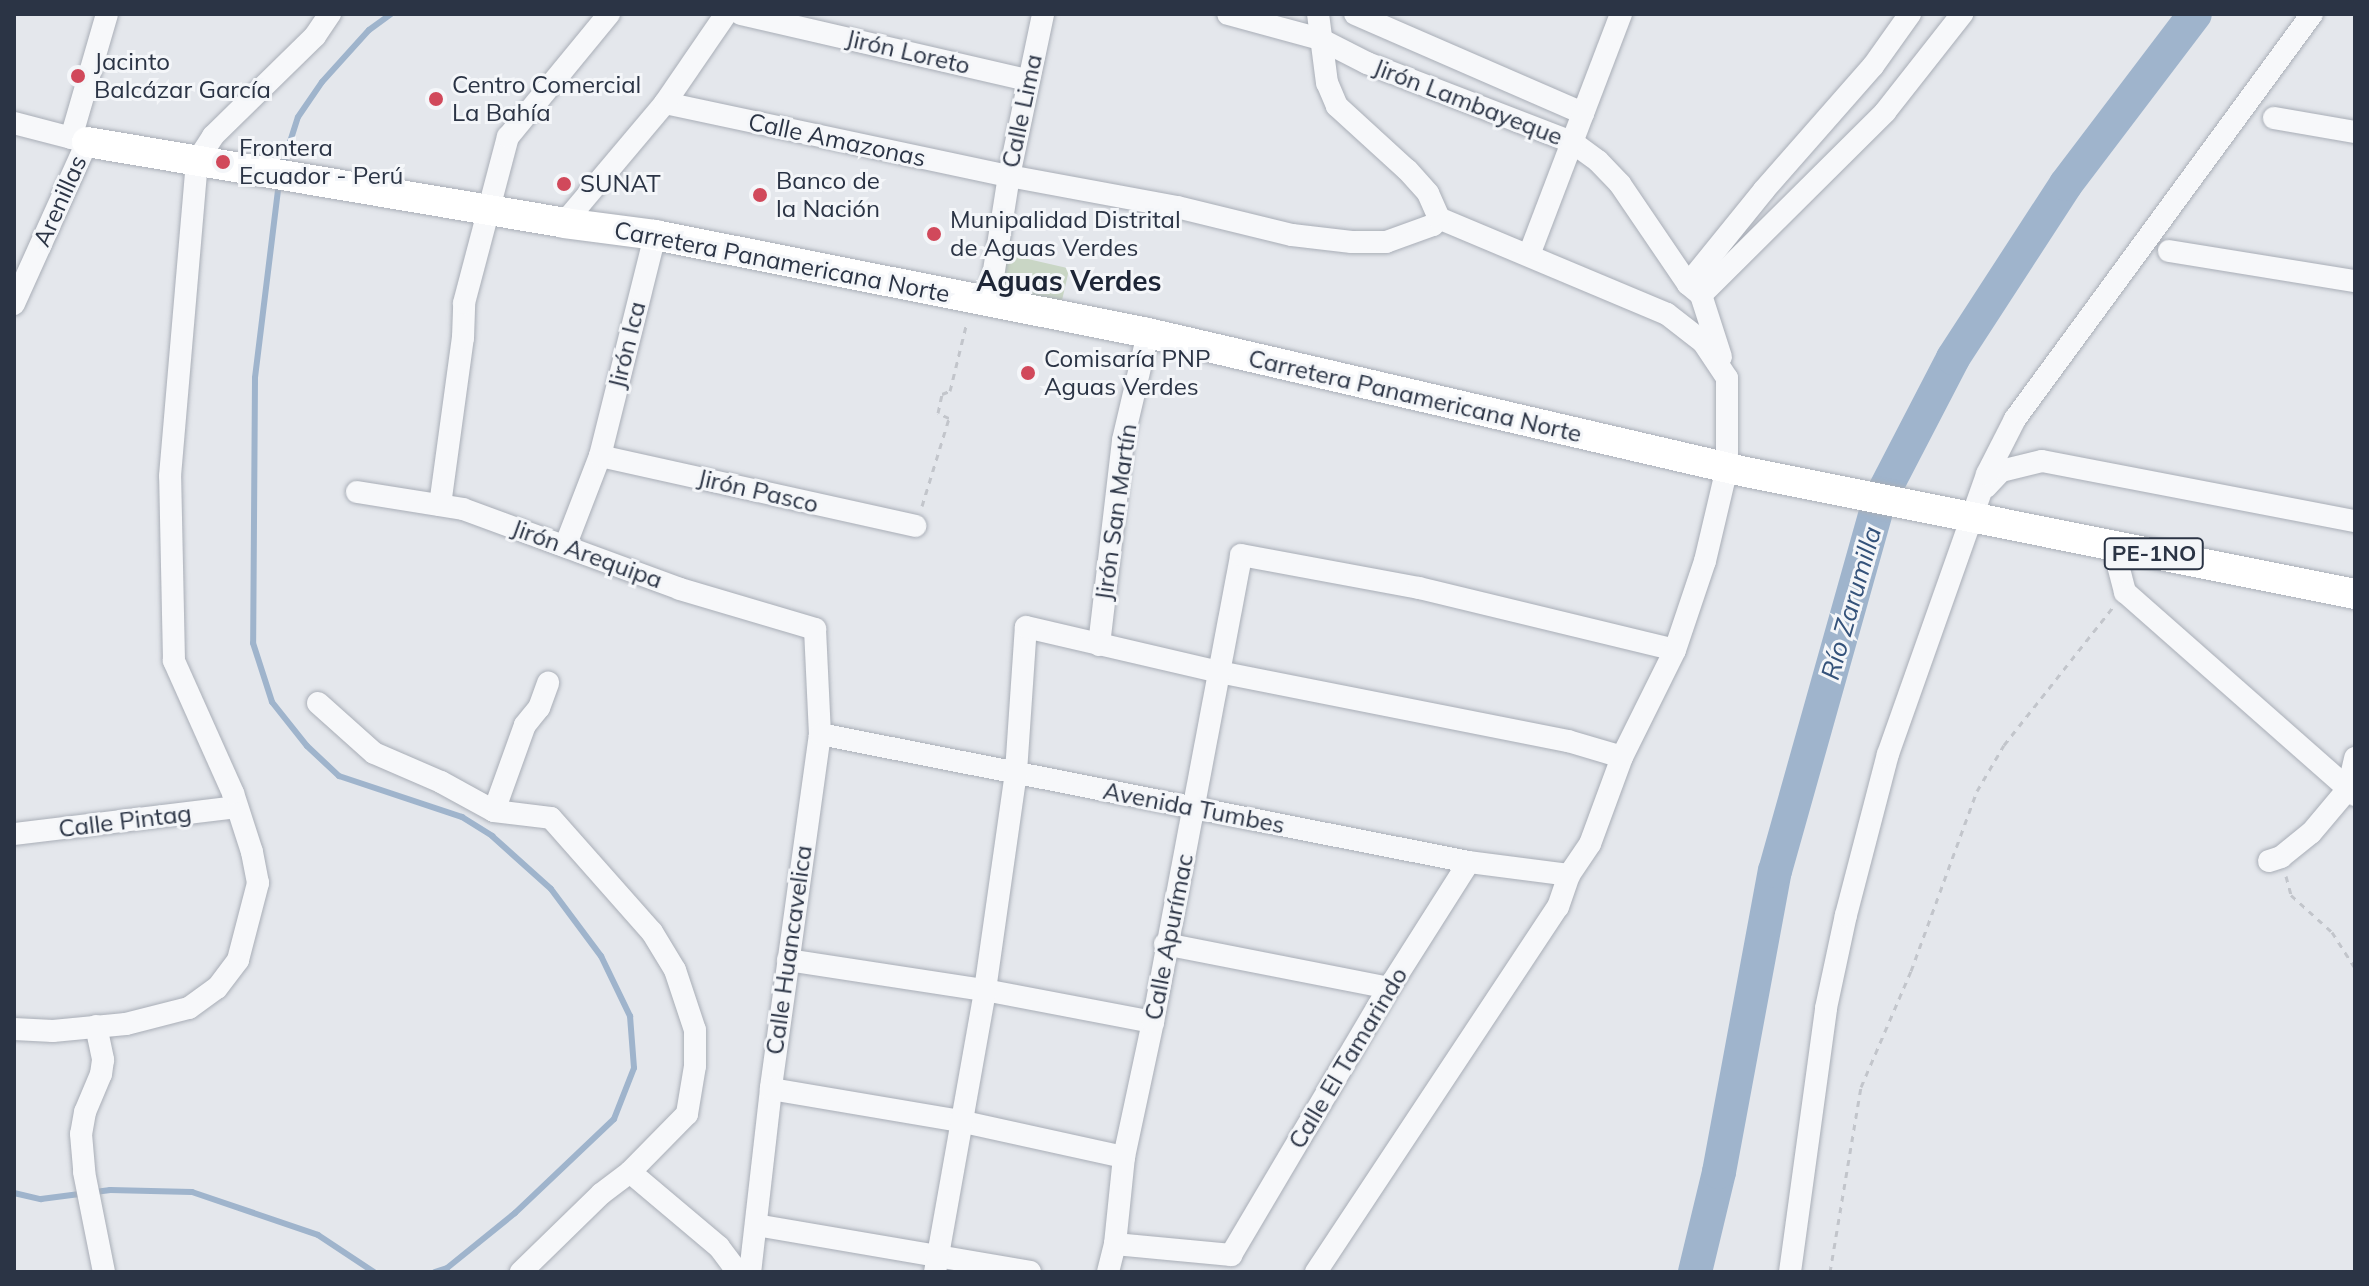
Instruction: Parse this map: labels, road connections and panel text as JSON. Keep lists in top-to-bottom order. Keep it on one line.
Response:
{"streets":{"main road":["Carretera Panamericana Norte","PE-1NO"],"street":["Jirón Loreto","Jirón Lambayeque","Calle Lima","Calle Amazonas","Arenillas","Jirón Ica","Jirón Pasco","Jirón San Martín","Jirón Arequipa","Avenida Tumbes","Calle Pintag","Calle Apurímac","Calle Huancavelica","Calle El Tamarindo"]},"crossings":[["Jirón Loreto","Calle Lima"],["Jirón Lambayeque","Carretera Panamericana Norte"],["Jirón Lambayeque","Avenida Tumbes"],["Jirón Lambayeque","Calle Apurímac"],["Calle Lima","Calle Amazonas"],["Calle Lima","Carretera Panamericana Norte"],["Arenillas","Carretera Panamericana Norte"],["Carretera Panamericana Norte","Jirón Ica"],["Carretera Panamericana Norte","Jirón San Martín"],["Jirón Ica","Jirón Pasco"],["Jirón Ica","Jirón Arequipa"],["Jirón Arequipa","Calle Huancavelica"],["Avenida Tumbes","Calle Apurímac"],["Avenida Tumbes","Calle Huancavelica"],["Avenida Tumbes","Calle El Tamarindo"],["Calle Apurímac","Calle El Tamarindo"]],"districts":["Aguas Verdes"],"water":["Río Zarumilla"],"places":["Jacinto Balcázar García","Centro Comercial La Bahía","Frontera Ecuador - Perú","SUNAT","Banco de la Nación","Munipalidad Distrital de Aguas Verdes","Comisaría PNP Aguas Verdes"]}
